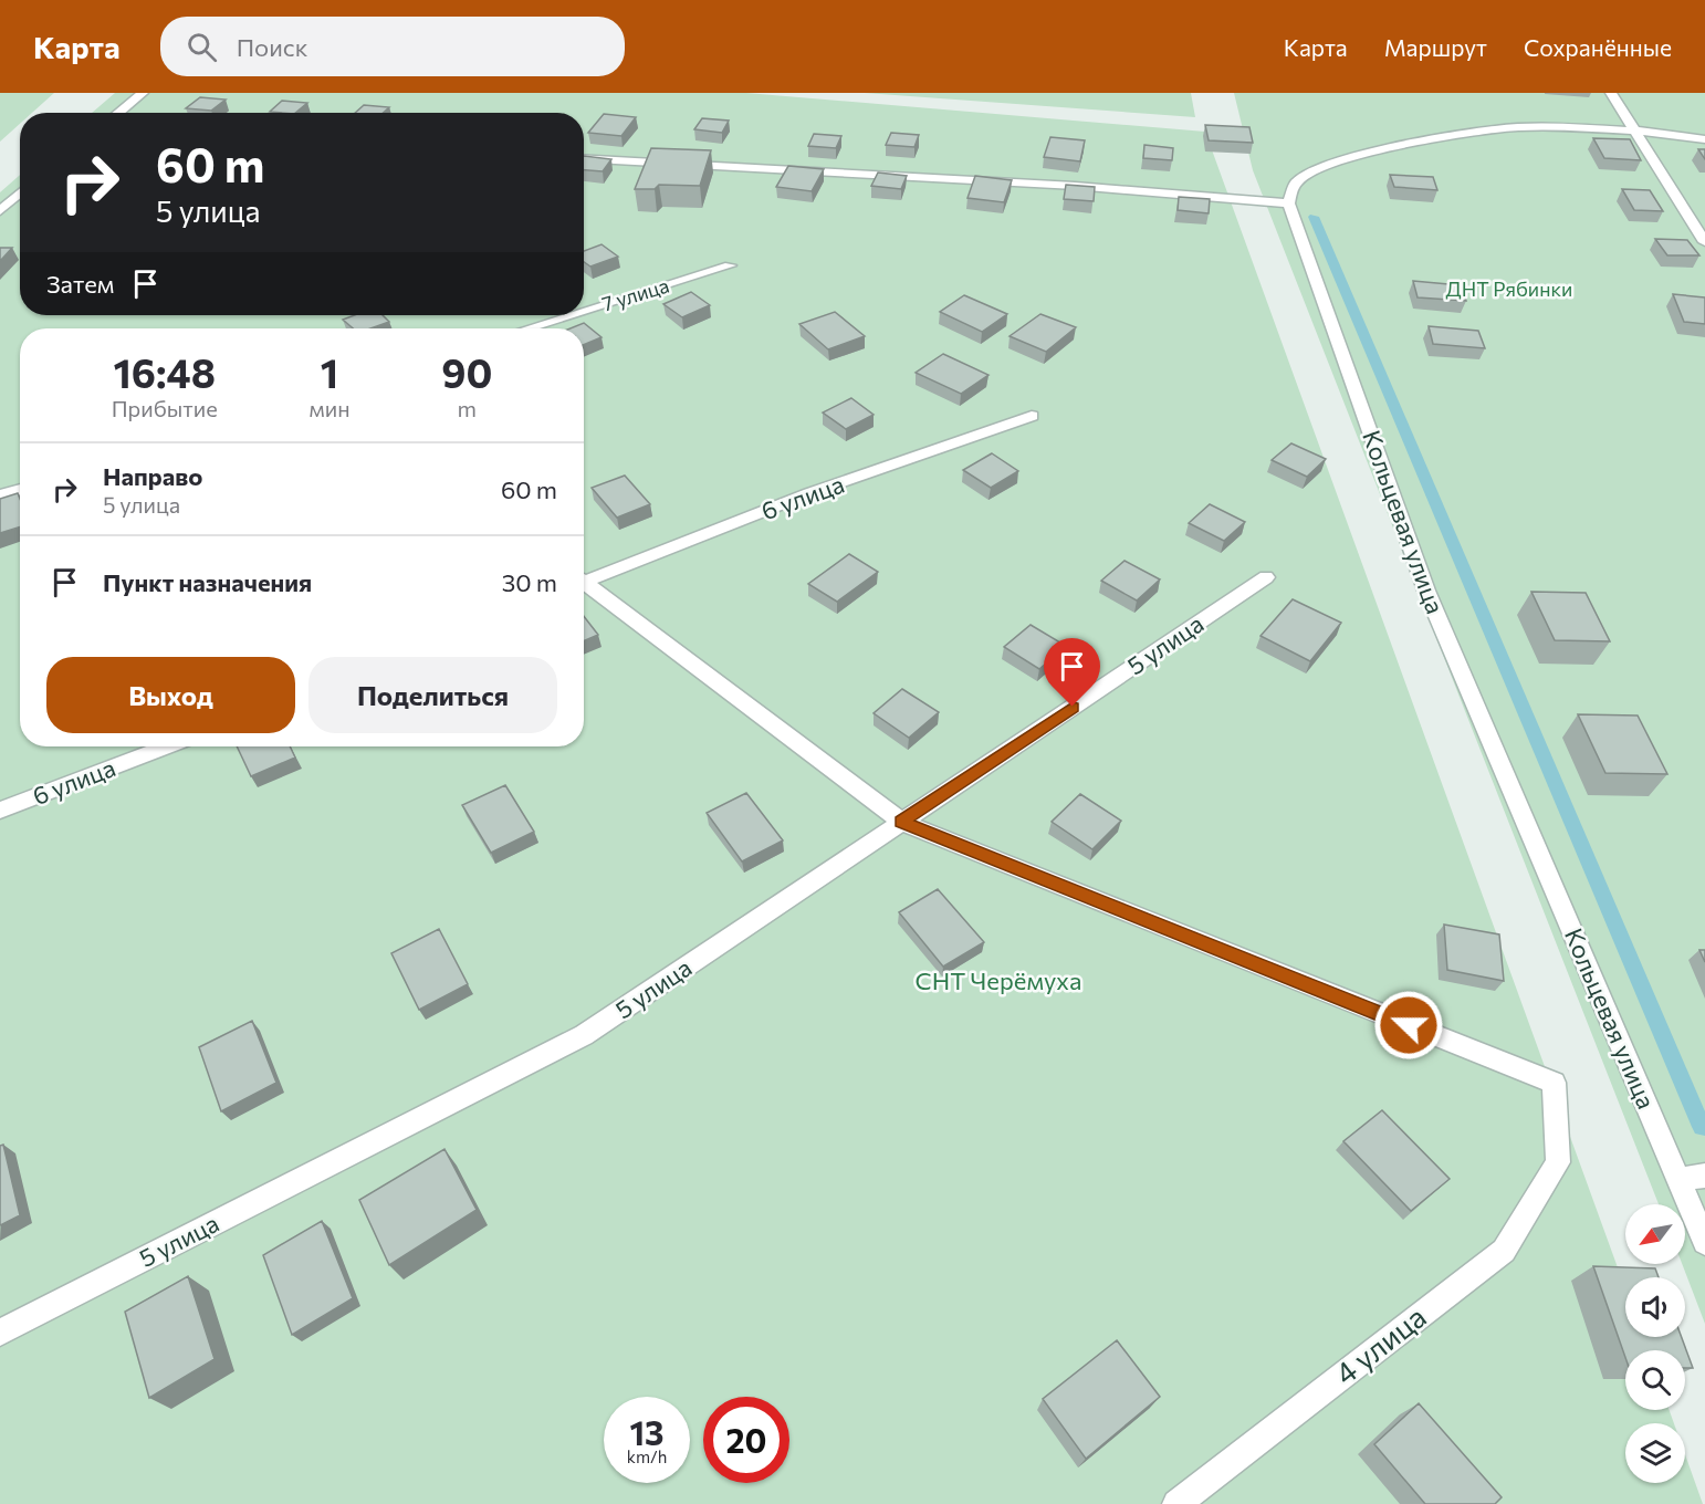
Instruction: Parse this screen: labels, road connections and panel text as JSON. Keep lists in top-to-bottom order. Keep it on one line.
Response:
{"streets":{"street":["7 улица","6 улица","Кольцевая улица","5 улица","4 улица"]},"crossings":[["5 улица","4 улица"]],"parks":["ДНТ Рябинки","СНТ Черёмуха"],"north":"bottom left","page":{"header":"Карта","search":"Поиск","nav":["Карта","Маршрут","Сохранённые"],"turn":["60 m","5 улица"],"then":"Затем","eta":["16:48","Прибытие","1","мин","90","m"],"list":[{"name":"Направо","note":"5 улица","value":"60 m"},{"name":"Пункт назначения","value":"30 m"}],"buttons":["Выход","Поделиться"],"speed":"13 km/h","limit":"20"}}
